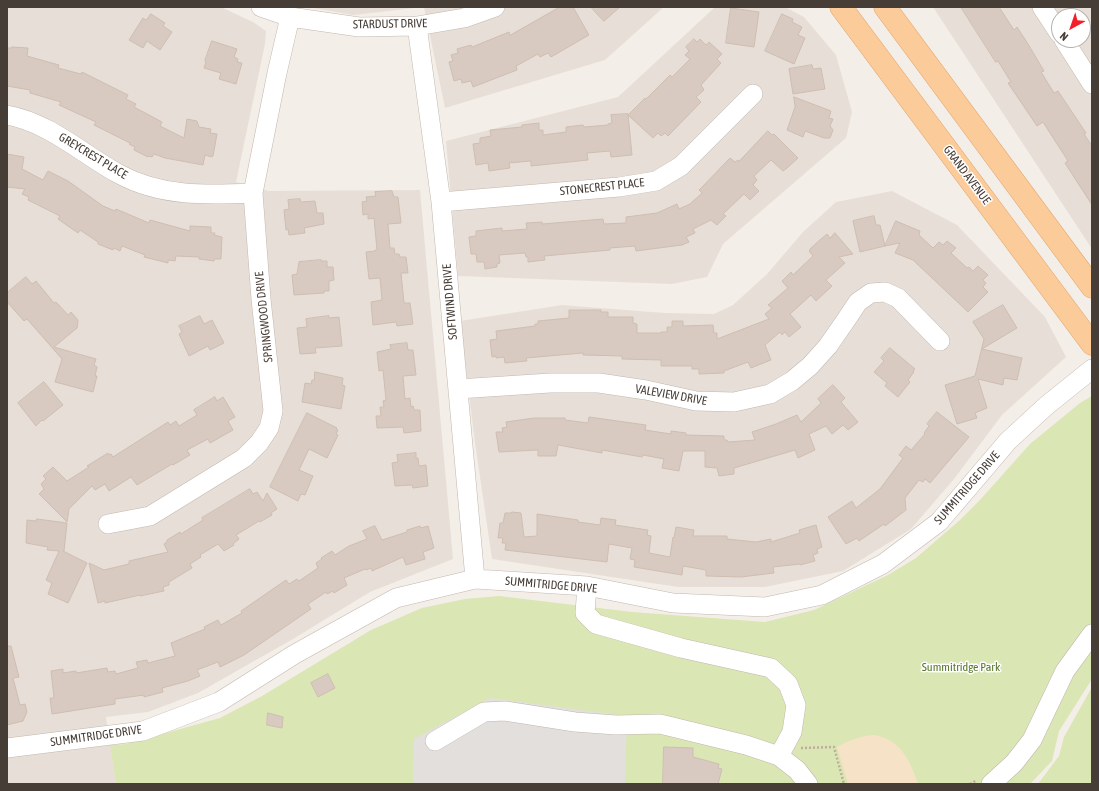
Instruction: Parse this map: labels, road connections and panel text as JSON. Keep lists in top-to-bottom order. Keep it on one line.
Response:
{"streets":{"main road":["GRAND AVENUE"],"street":["STARDUST DRIVE","GREYCREST PLACE","STONECREST PLACE","SOFTWIND DRIVE","SPRINGWOOD DRIVE","VALEVIEW DRIVE","SUMMITRIDGE DRIVE"]},"crossings":[["STARDUST DRIVE","SOFTWIND DRIVE"],["STARDUST DRIVE","SPRINGWOOD DRIVE"],["GREYCREST PLACE","SPRINGWOOD DRIVE"],["STONECREST PLACE","SOFTWIND DRIVE"],["SOFTWIND DRIVE","VALEVIEW DRIVE"],["SOFTWIND DRIVE","SUMMITRIDGE DRIVE"]],"parks":["Summitridge Park"],"north":"bottom left"}
